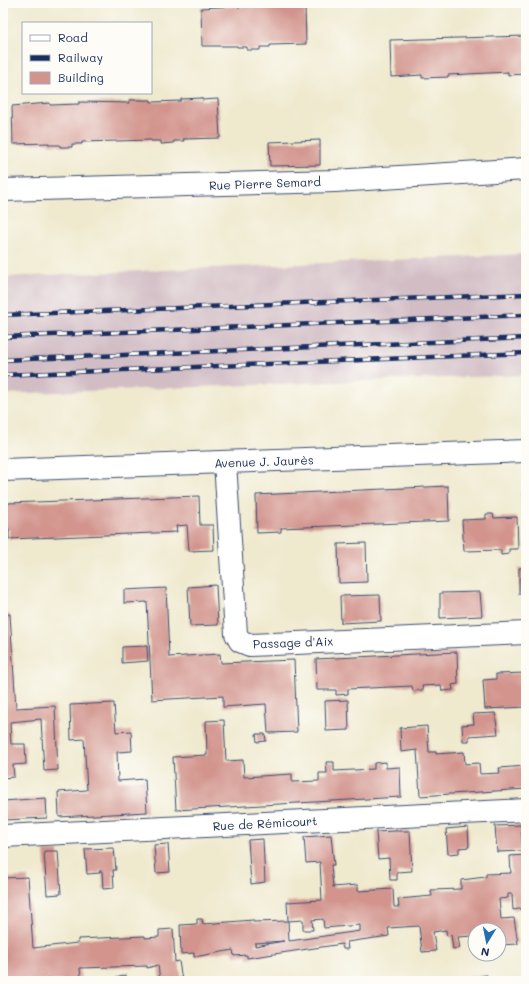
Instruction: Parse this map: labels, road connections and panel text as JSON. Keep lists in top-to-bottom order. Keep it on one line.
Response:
{"streets":{"street":["Rue Pierre Semard","Avenue J. Jaurès","Passage d'Aix","Rue de Rémicourt"]},"crossings":[["Avenue J. Jaurès","Passage d'Aix"]],"legend":["Road","Railway","Building"],"north":"bottom"}
